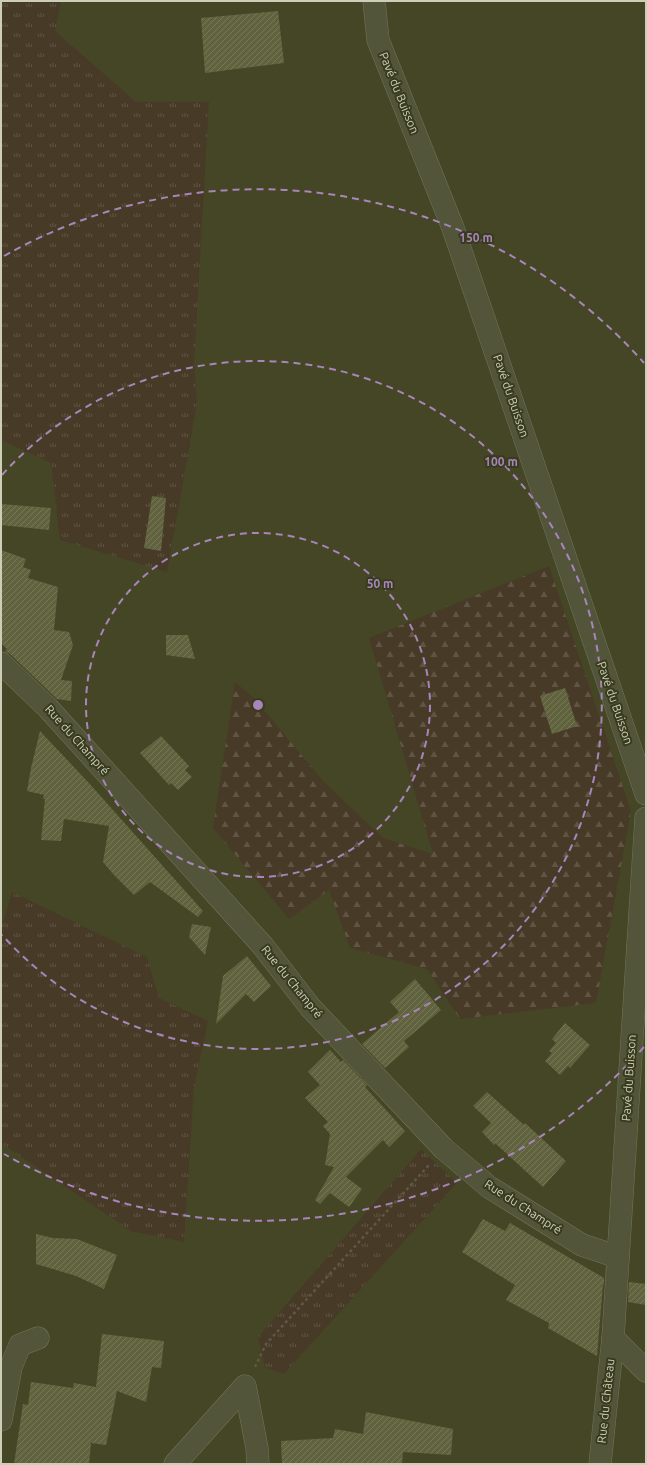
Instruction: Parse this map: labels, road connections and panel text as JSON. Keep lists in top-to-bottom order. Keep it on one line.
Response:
{"streets":{"street":["Pavé du Buisson","Rue du Champré","Rue du Château"]},"crossings":[["Pavé du Buisson","Rue du Champré"],["Pavé du Buisson","Rue du Château"]],"rings":["150 m","100 m","50 m"]}
